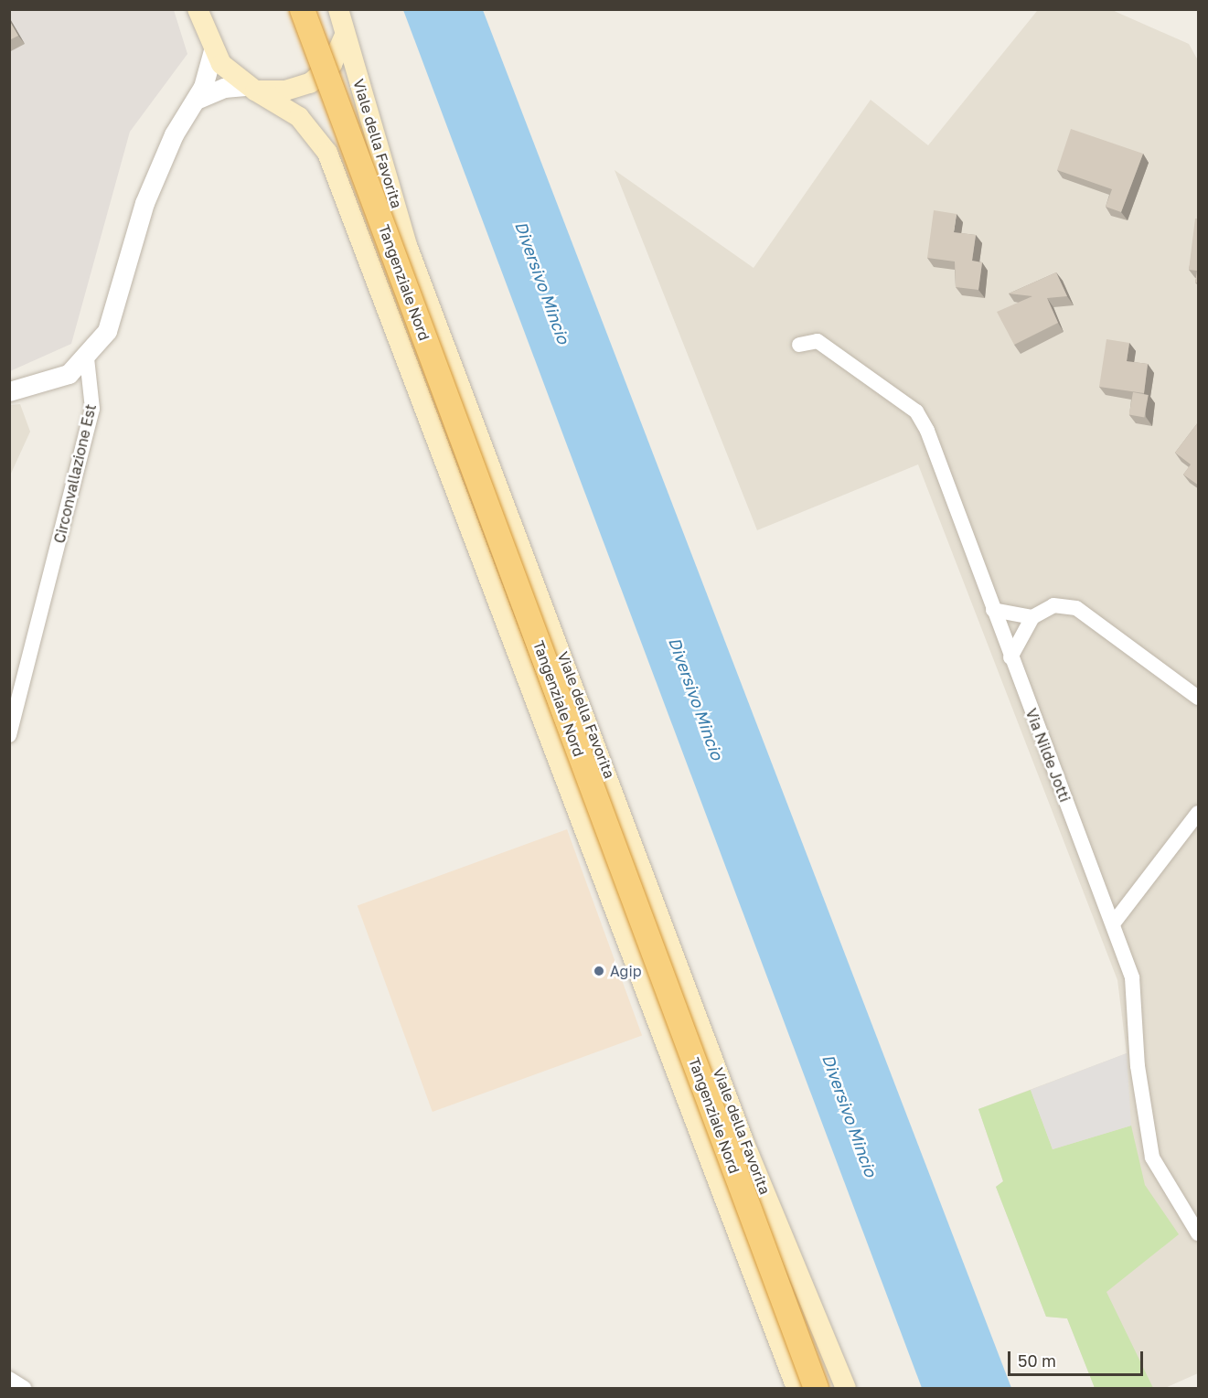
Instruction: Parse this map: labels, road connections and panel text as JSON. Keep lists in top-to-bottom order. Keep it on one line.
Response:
{"streets":{"highway":["Tangenziale Nord"],"main road":["Viale della Favorita"],"street":["Circonvallazione Est","Via Nilde Jotti"]},"water":["Diversivo Mincio"],"places":["Agip"],"scale_bar":"50 m"}
